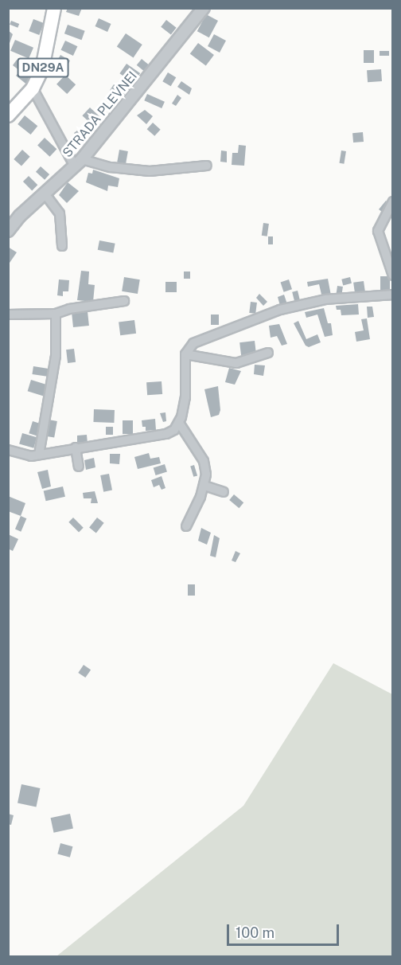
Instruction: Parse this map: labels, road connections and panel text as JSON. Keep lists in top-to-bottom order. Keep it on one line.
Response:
{"streets":{"main road":["DN29A"],"street":["STRADA PLEVNEI"]},"scale_bar":"100 m"}
